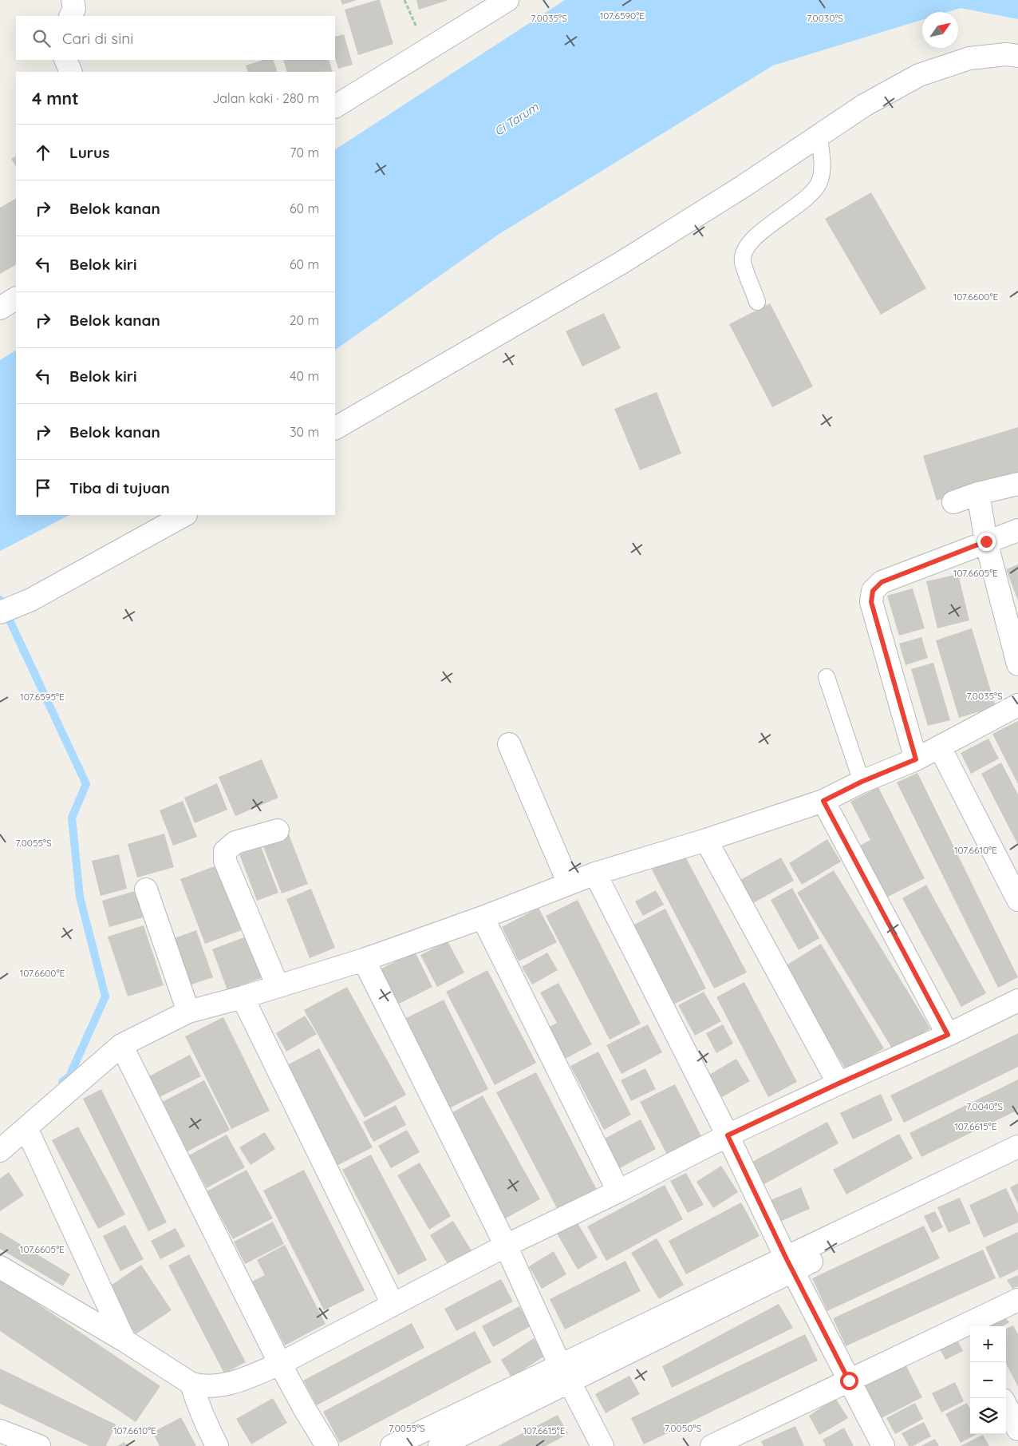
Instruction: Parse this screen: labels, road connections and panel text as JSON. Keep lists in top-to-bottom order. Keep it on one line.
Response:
{"water":["Ci Tarum"],"north":"top right","page":{"search":"Cari di sini","heading":["4 mnt","Jalan kaki · 280 m"],"list":[["Lurus","70 m"],["Belok kanan","60 m"],["Belok kiri","60 m"],["Belok kanan","20 m"],["Belok kiri","40 m"],["Belok kanan","30 m"],"Tiba di tujuan"],"map_buttons":["+","−"]},"coordinates":["107.6590°E","7.0035°S","7.0030°S","107.6600°E","107.6605°E","107.6595°E","7.0055°S","107.6610°E","7.0040°S","107.6615°E","7.0050°S"]}
